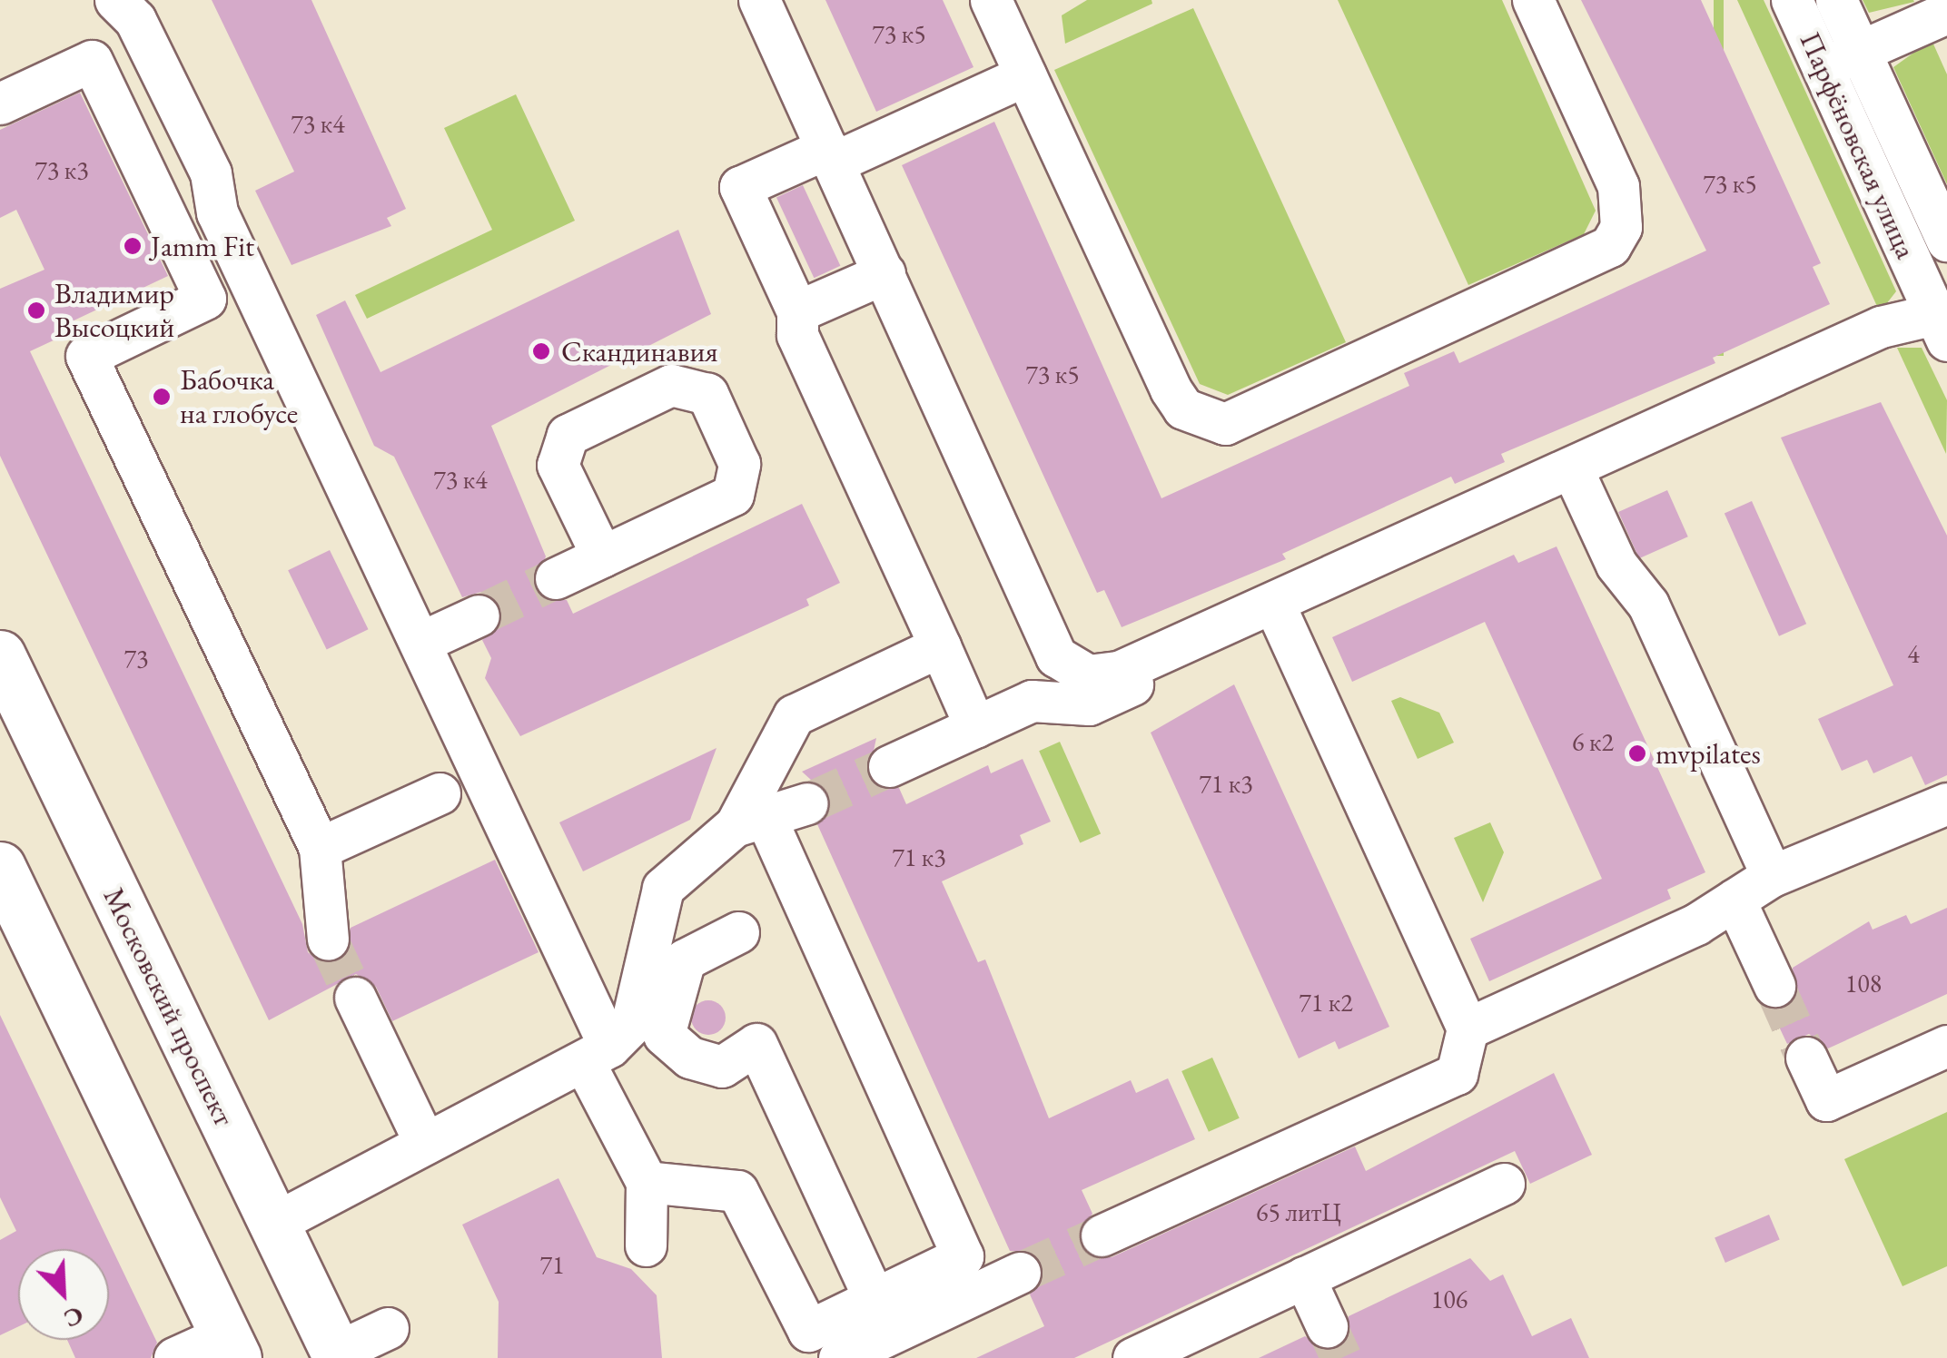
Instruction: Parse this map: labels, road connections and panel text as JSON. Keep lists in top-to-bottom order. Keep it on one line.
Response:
{"streets":{"main road":["Московский проспект"],"street":["Парфёновская улица"]},"places":["Jamm Fit","Владимир Высоцкий","Скандинавия","Бабочка на глобусе","mvpilates"],"house_numbers":["73 к5","73 к4","73 к3","73 к5","73 к5","73 к4","4","73","6 к2","71 к3","71 к3","108","71 к2","65 литЦ","71","106"],"north":"bottom right"}
